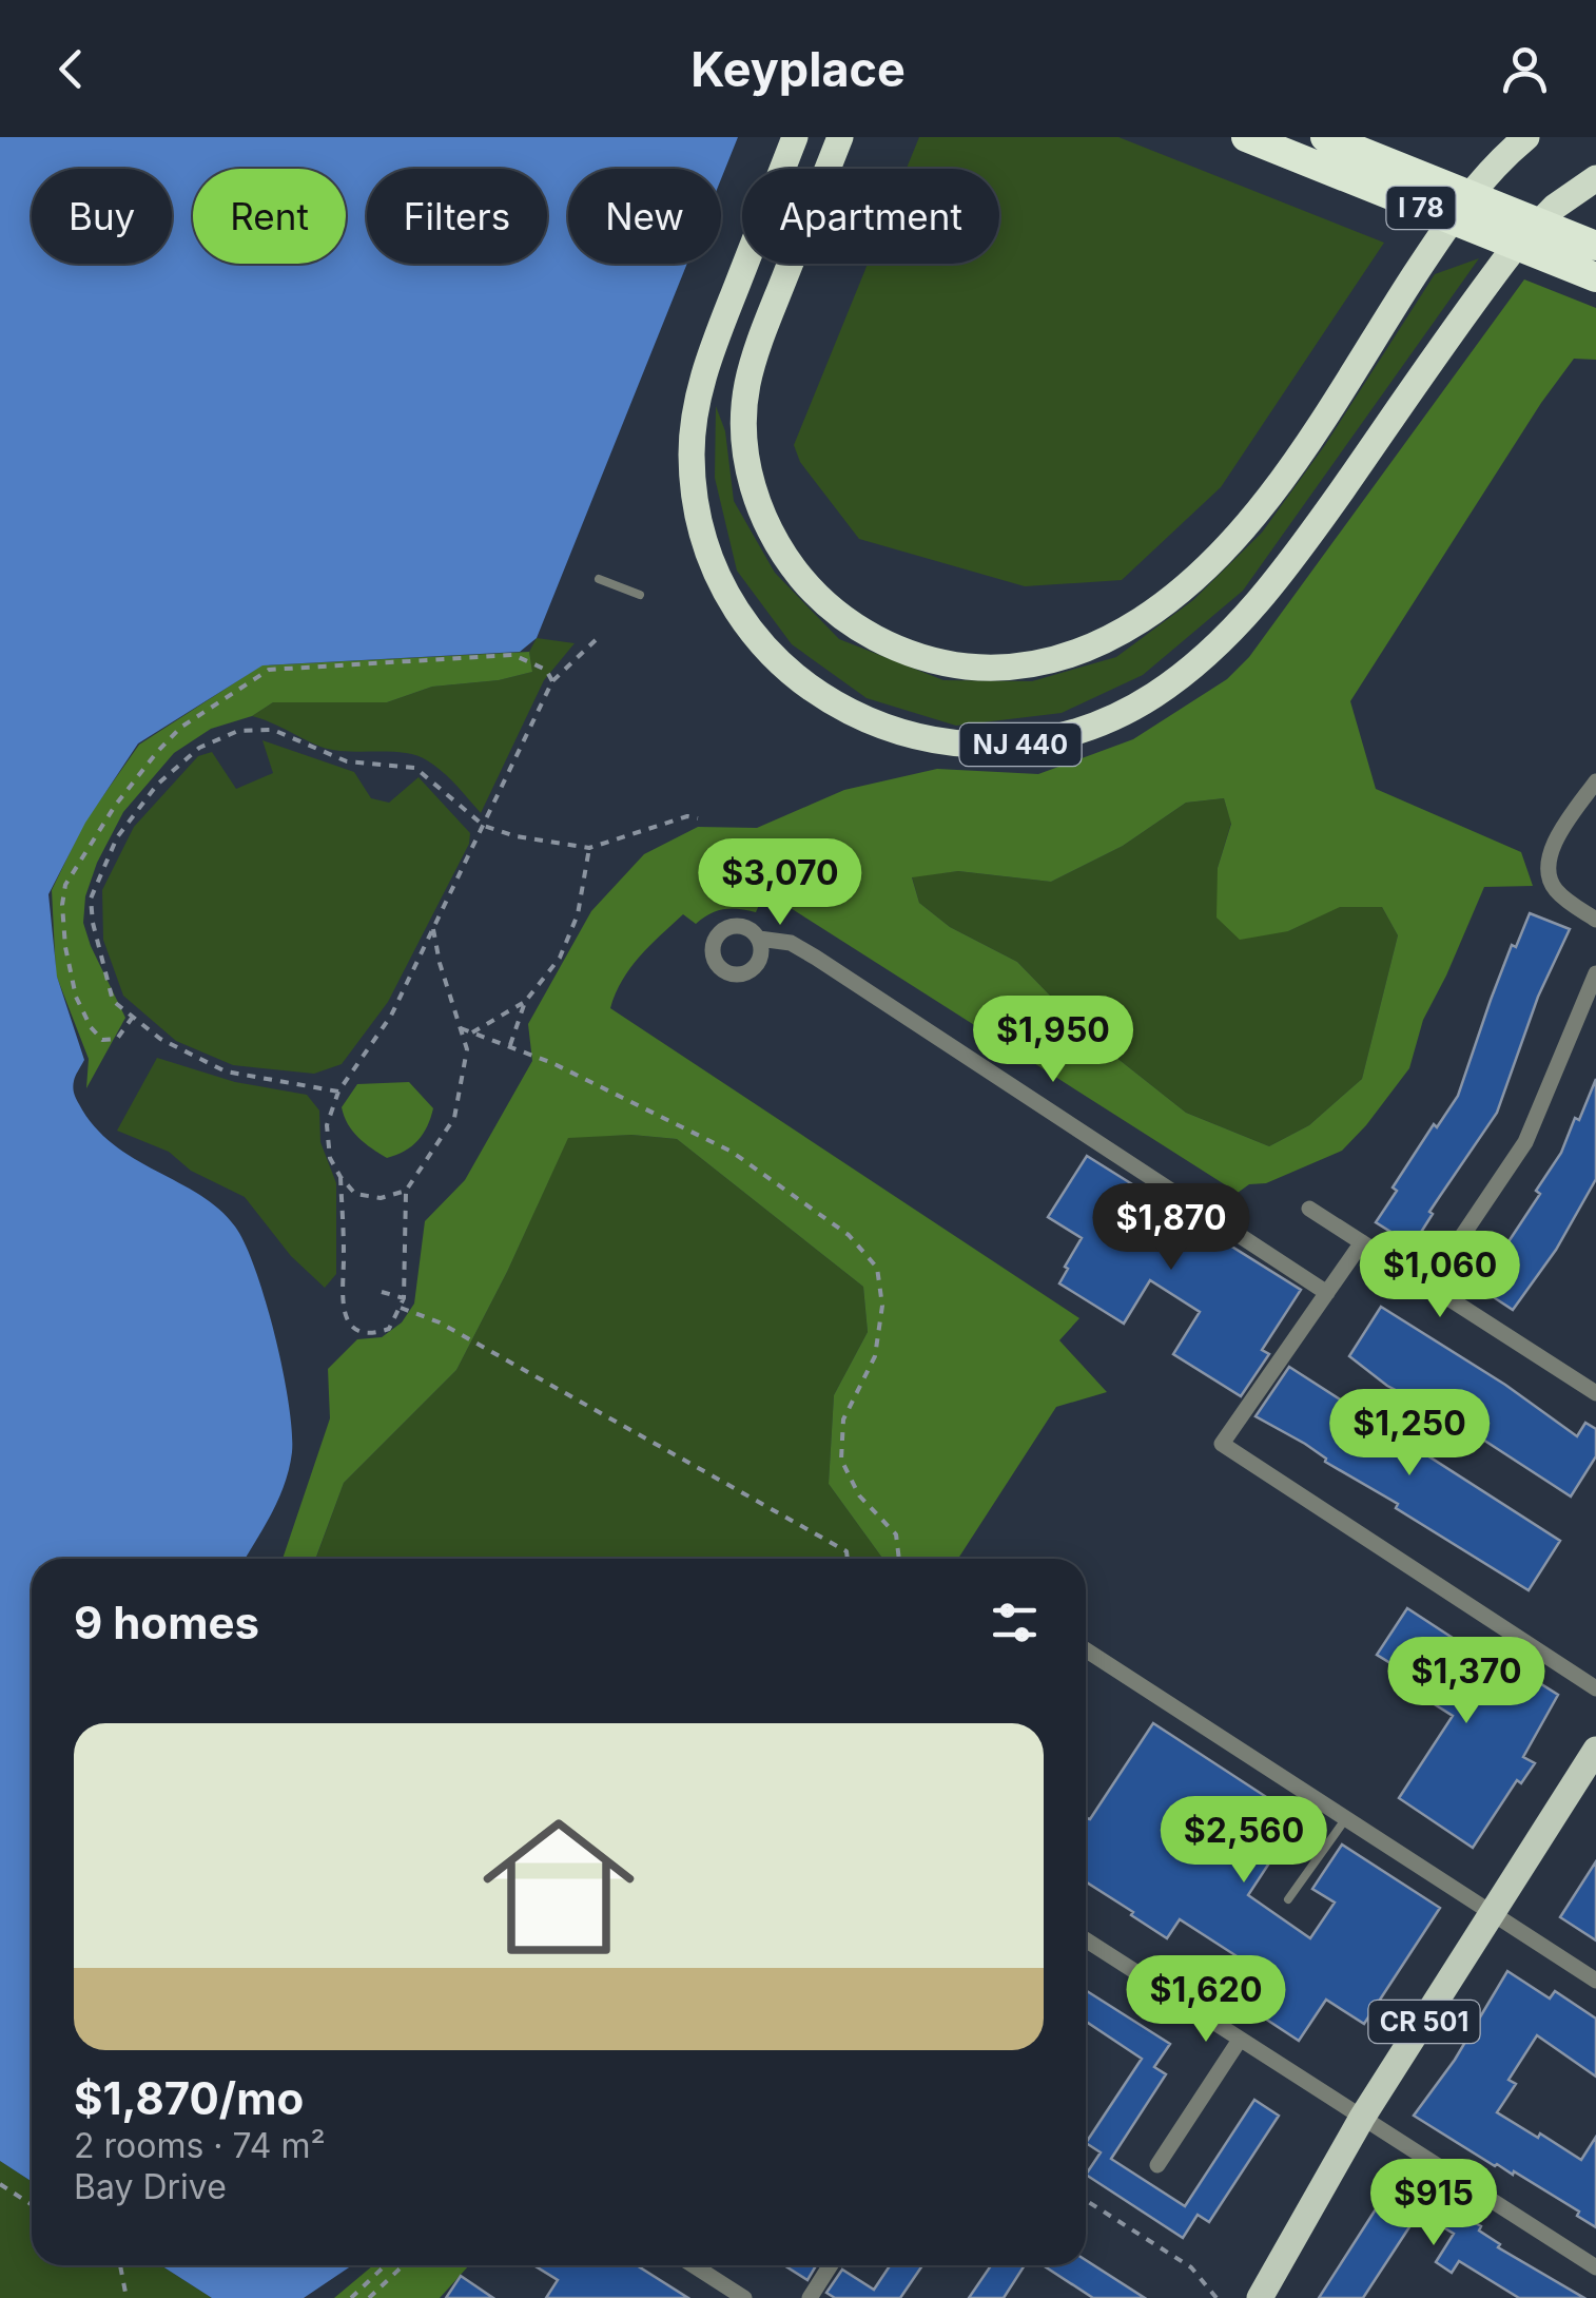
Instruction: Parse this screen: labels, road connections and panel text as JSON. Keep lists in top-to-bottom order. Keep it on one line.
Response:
{"streets":{"highway":["I 78","NJ 440"],"main road":["CR 501"]},"page":{"header":"Keyplace","chip":["Buy","Rent","Filters","New","Apartment"],"price":["$3,070","$1,950","$1,870","$1,060","$1,250","$1,370","$2,560","$1,620","$915"],"heading":"9 homes","list":[{"name":"$1,870/mo","note":"2 rooms · 74 m² · Bay Drive"}]}}
